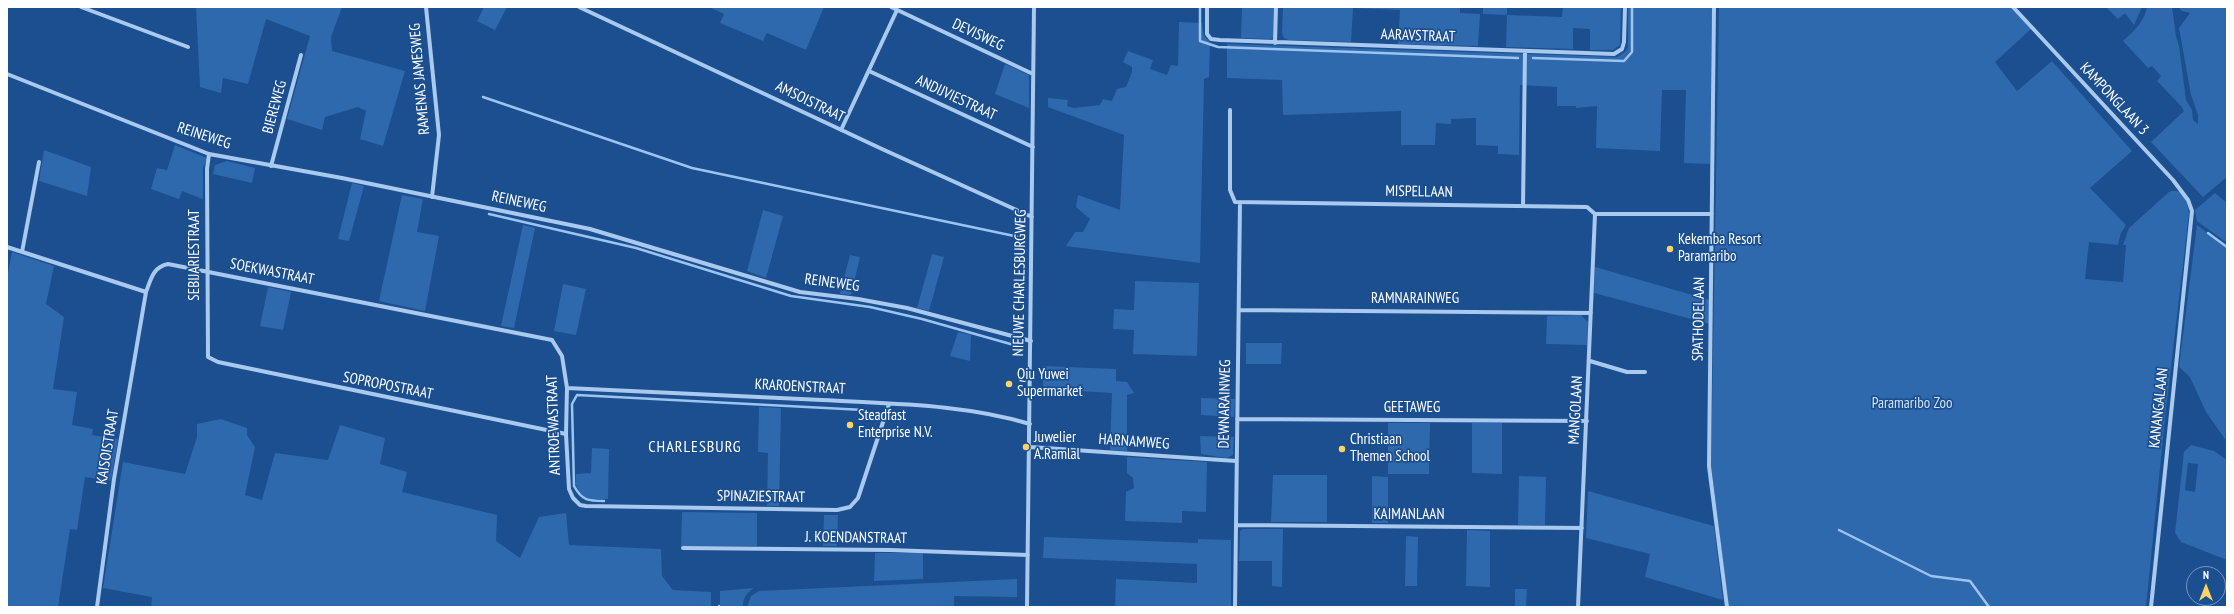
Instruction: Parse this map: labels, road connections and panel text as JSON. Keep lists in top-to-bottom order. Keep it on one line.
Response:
{"streets":{"street":["DEVISWEG","AARAVSTRAAT","RAMENAS JAMESWEG","ANDIJVIESTRAAT","KAMPONGLAAN 3","AMSOISTRAAT","BIEREWEG","REINEWEG","MISPELLAAN","SEBIJARIESTRAAT","SOEKWASTRAAT","NIEUWE CHARLESBURGWEG","RAMNARAINWEG","SPATHODELAAN","SOPROPOSTRAAT","KRAROENSTRAAT","DEWNARAINWEG","GEETAWEG","KANANGALAAN","MANGOLAAN","ANTROEWASTRAAT","HARNAMWEG","KAISOISTRAAT","SPINAZIESTRAAT","KAIMANLAAN","J. KOENDANSTRAAT"]},"crossings":[["DEVISWEG","NIEUWE CHARLESBURGWEG"],["RAMENAS JAMESWEG","REINEWEG"],["ANDIJVIESTRAAT","NIEUWE CHARLESBURGWEG"],["KAMPONGLAAN 3","KANANGALAAN"],["AMSOISTRAAT","NIEUWE CHARLESBURGWEG"],["BIEREWEG","REINEWEG"],["REINEWEG","SEBIJARIESTRAAT"],["REINEWEG","NIEUWE CHARLESBURGWEG"],["MISPELLAAN","DEWNARAINWEG"],["MISPELLAAN","MANGOLAAN"],["SEBIJARIESTRAAT","SOEKWASTRAAT"],["SEBIJARIESTRAAT","SOPROPOSTRAAT"],["SOEKWASTRAAT","ANTROEWASTRAAT"],["SOEKWASTRAAT","KAISOISTRAAT"],["NIEUWE CHARLESBURGWEG","KRAROENSTRAAT"],["NIEUWE CHARLESBURGWEG","HARNAMWEG"],["NIEUWE CHARLESBURGWEG","J. KOENDANSTRAAT"],["RAMNARAINWEG","DEWNARAINWEG"],["RAMNARAINWEG","MANGOLAAN"],["SOPROPOSTRAAT","ANTROEWASTRAAT"],["KRAROENSTRAAT","ANTROEWASTRAAT"],["KRAROENSTRAAT","SPINAZIESTRAAT"],["DEWNARAINWEG","GEETAWEG"],["DEWNARAINWEG","HARNAMWEG"],["DEWNARAINWEG","KAIMANLAAN"],["GEETAWEG","MANGOLAAN"],["MANGOLAAN","KAIMANLAAN"],["ANTROEWASTRAAT","SPINAZIESTRAAT"]],"districts":["CHARLESBURG"],"parks":["Paramaribo Zoo"],"places":["Kekemba Resort Paramaribo","Qiu Yuwei Supermarket","Steadfast Enterprise N.V.","Juwelier A.Ramlal","Christiaan Themen School"],"north":"top"}
